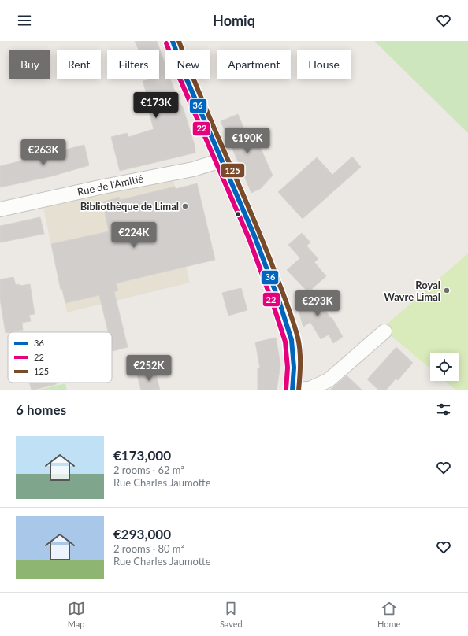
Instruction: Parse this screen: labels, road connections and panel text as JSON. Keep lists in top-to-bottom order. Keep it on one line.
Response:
{"streets":{"street":["Rue de l'Amitié"]},"places":["Bibliothèque de Limal","Royal Wavre Limal"],"lines":["transit line 36","transit line 125","transit line 22"],"legend":["36","22","125"],"page":{"header":"Homiq","chip":["Buy","Rent","Filters","New","Apartment","House"],"price":["€173K","€190K","€263K","€224K","€293K","€252K"],"heading":"6 homes","list":[{"name":"€173,000","note":"2 rooms · 62 m² · Rue Charles Jaumotte"},{"name":"€293,000","note":"2 rooms · 80 m² · Rue Charles Jaumotte"}],"tabs":["Map","Saved","Home"]}}
